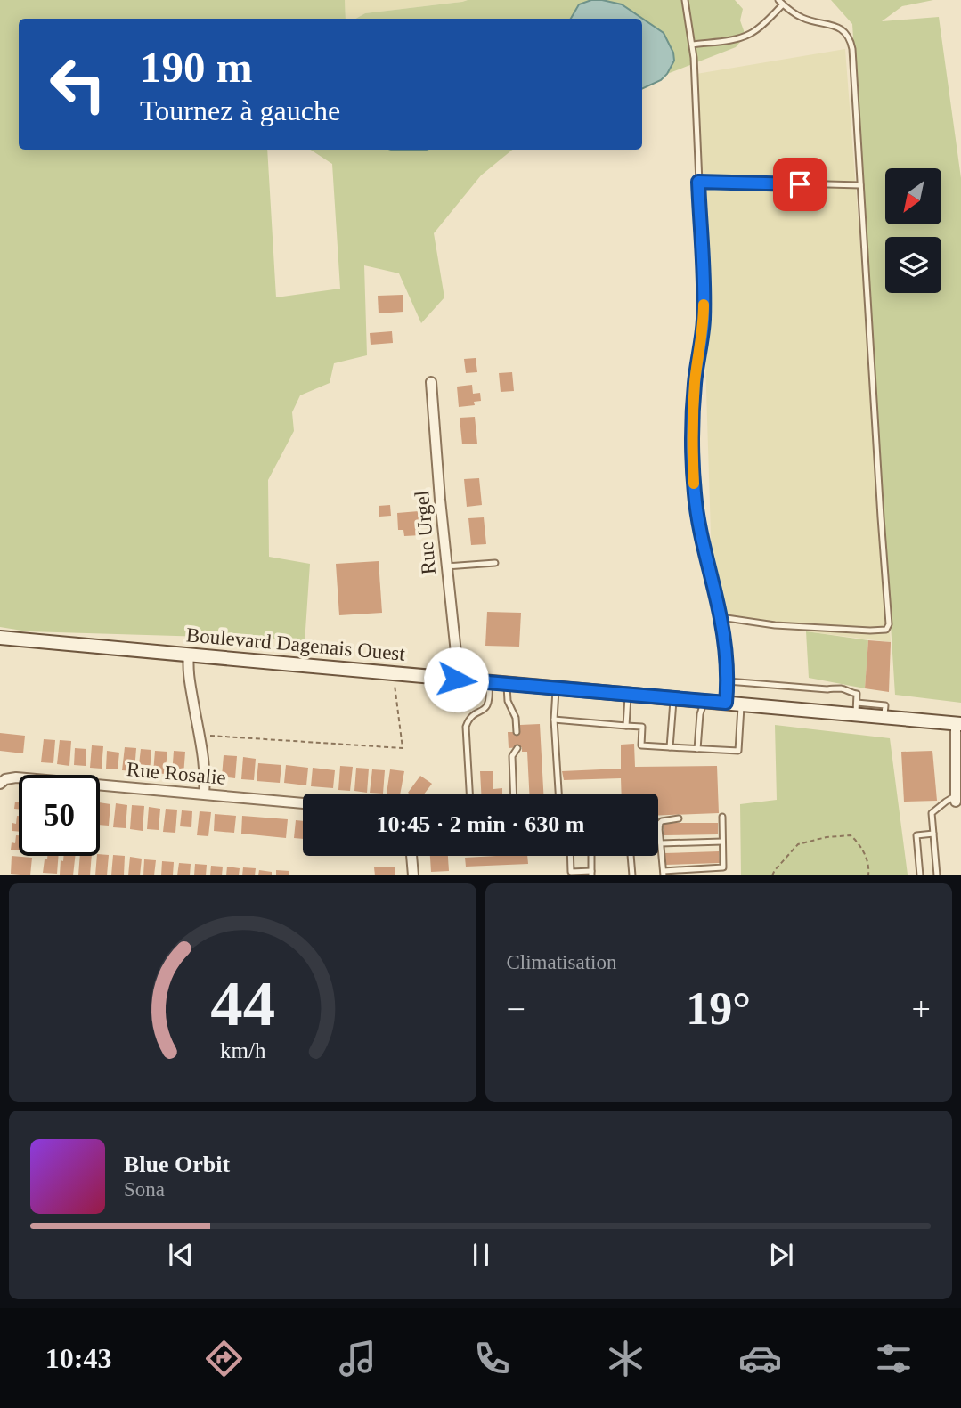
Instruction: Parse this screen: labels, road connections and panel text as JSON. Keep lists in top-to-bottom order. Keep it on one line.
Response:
{"streets":{"main road":["Boulevard Dagenais Ouest"],"street":["Rue Urgel","Rue Rosalie"]},"crossings":[["Rue Urgel","Boulevard Dagenais Ouest"]],"north":"bottom left","page":{"turn":["190 m","Tournez à gauche"],"limit":"50","trip":"10:45 · 2 min · 630 m","tile":"Climatisation","heat":["−","19°","+"],"song":["Blue Orbit","Sona"],"tabs":"10:43","gauge":["44","km/h"]}}
